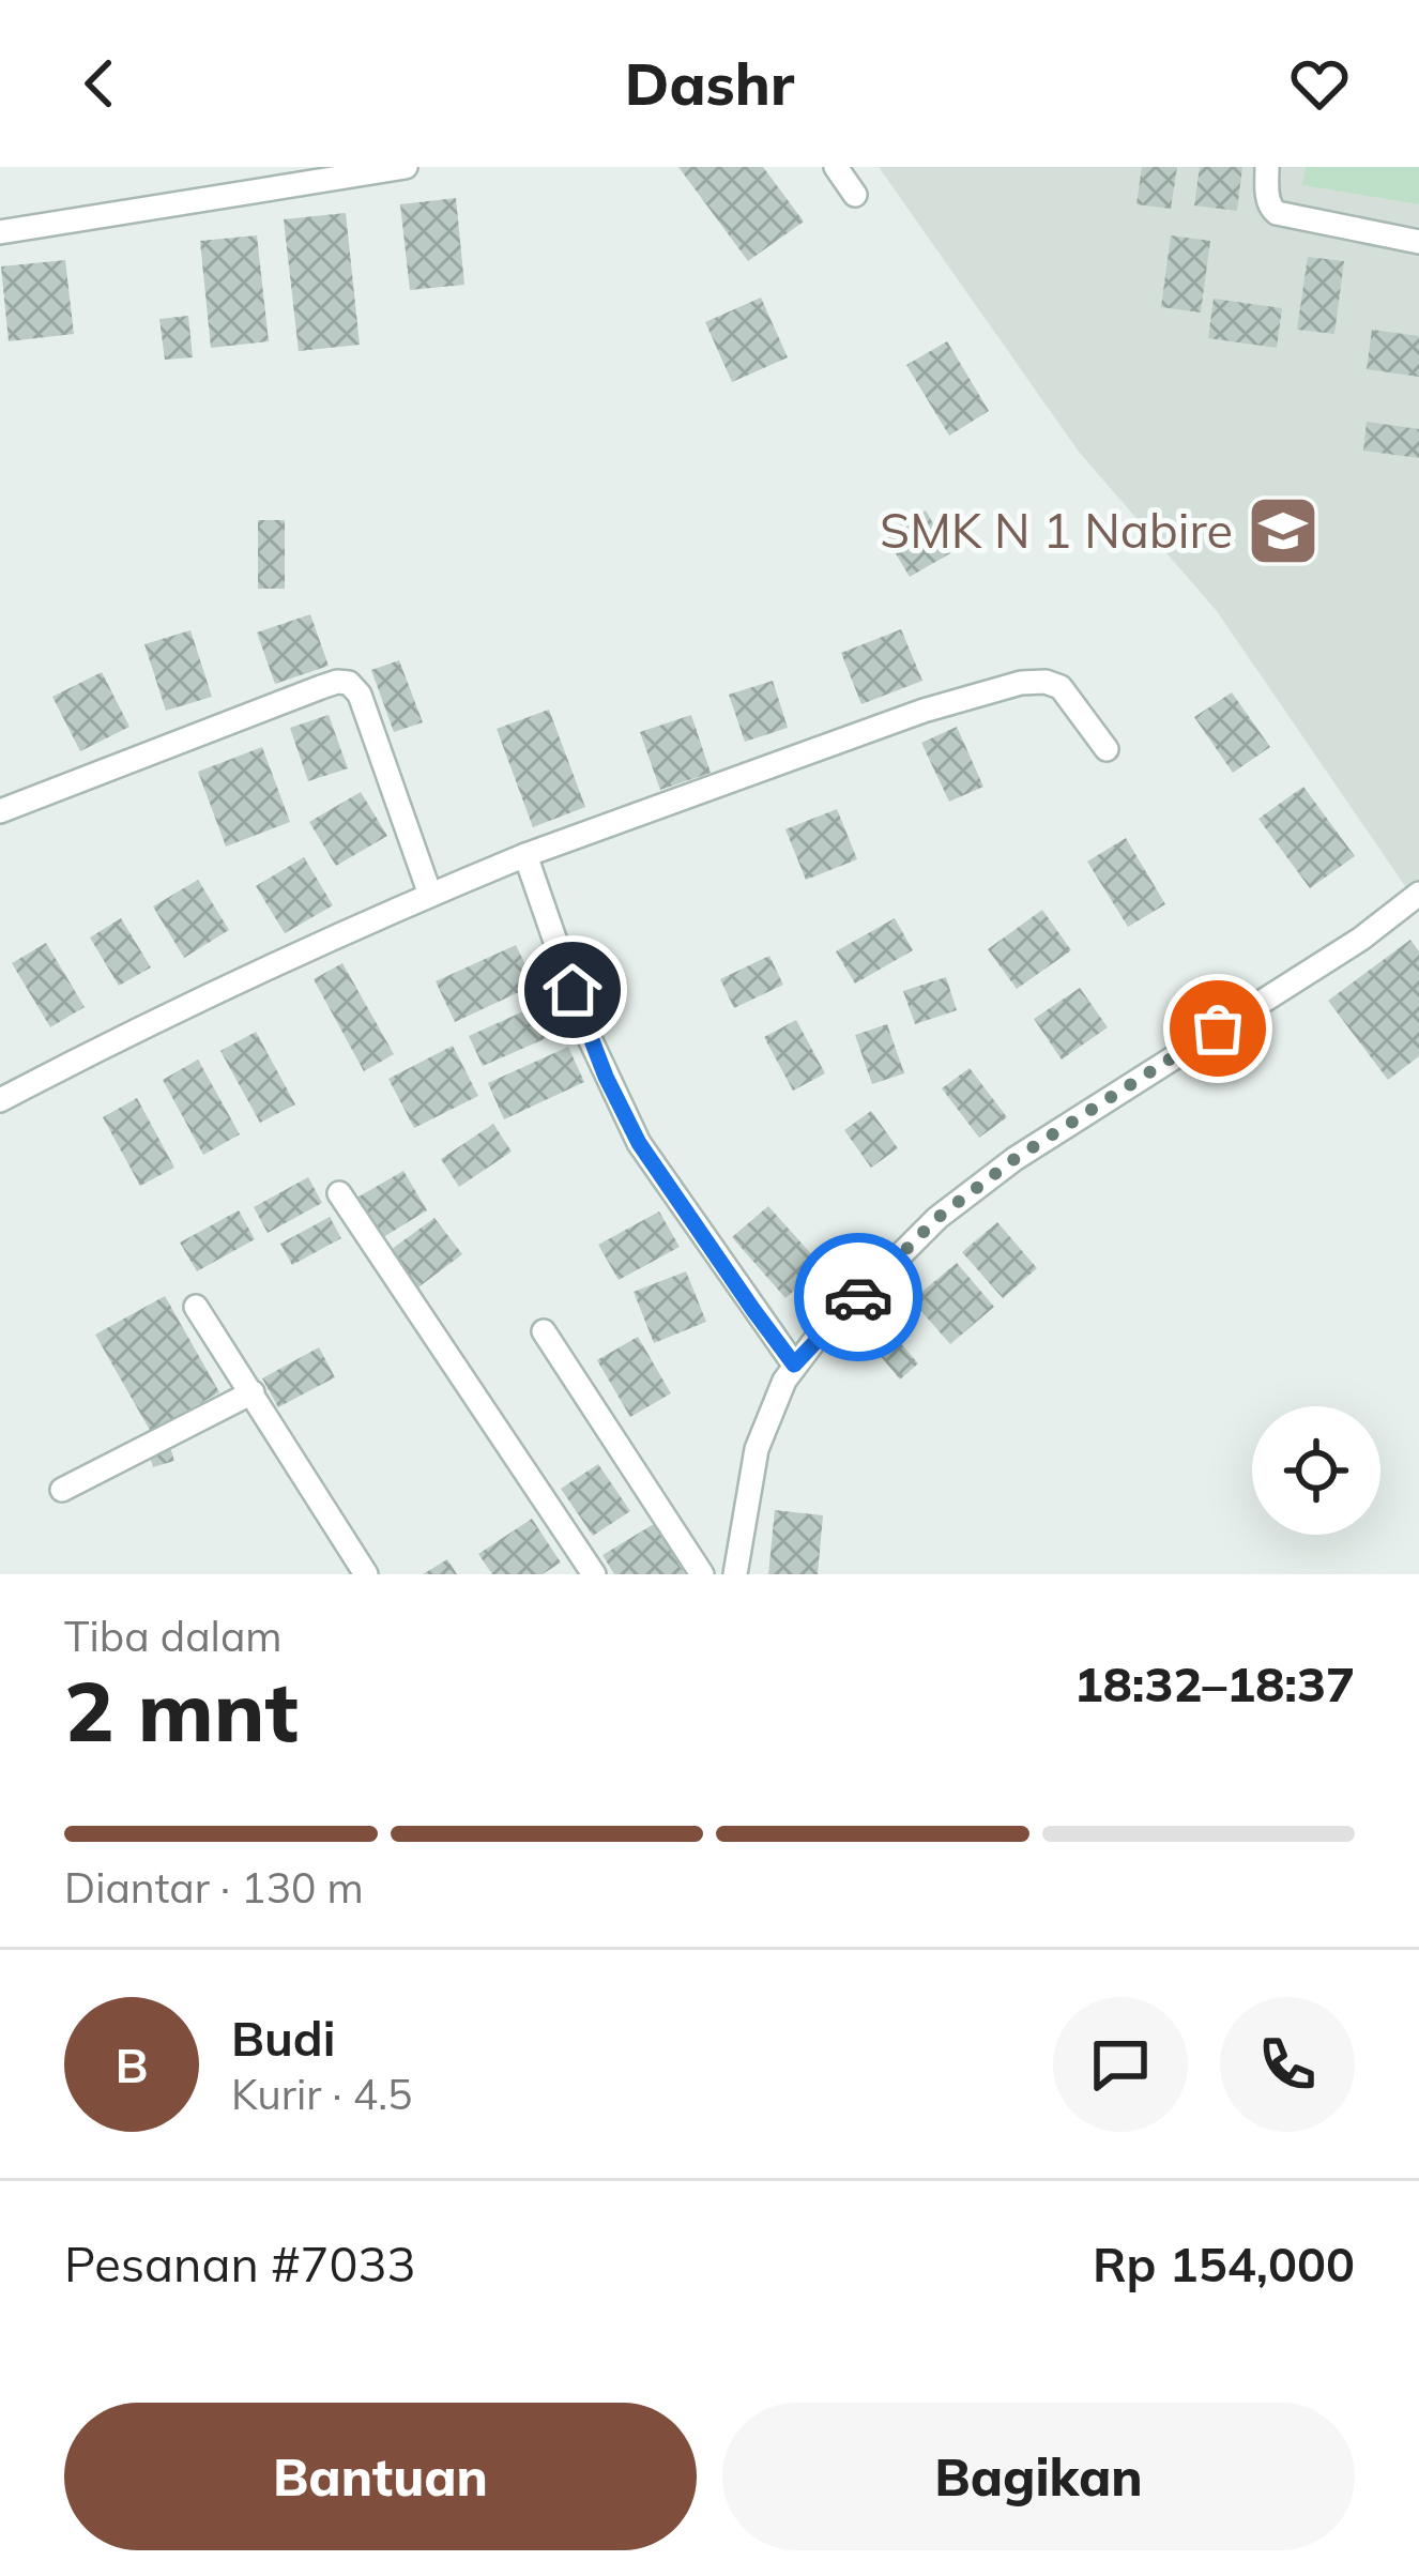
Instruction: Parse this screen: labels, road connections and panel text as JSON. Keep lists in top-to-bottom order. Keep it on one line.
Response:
{"places":{"school or university":["SMK N 1 Nabire"]},"page":{"header":"Dashr","heading":["2 mnt","Tiba dalam","18:32–18:37"],"panel":["Budi","Kurir · 4.5","Pesanan #7033","Rp 154,000"],"bar":"Diantar · 130 m","round":"B","buttons":["Bantuan","Bagikan"]}}
